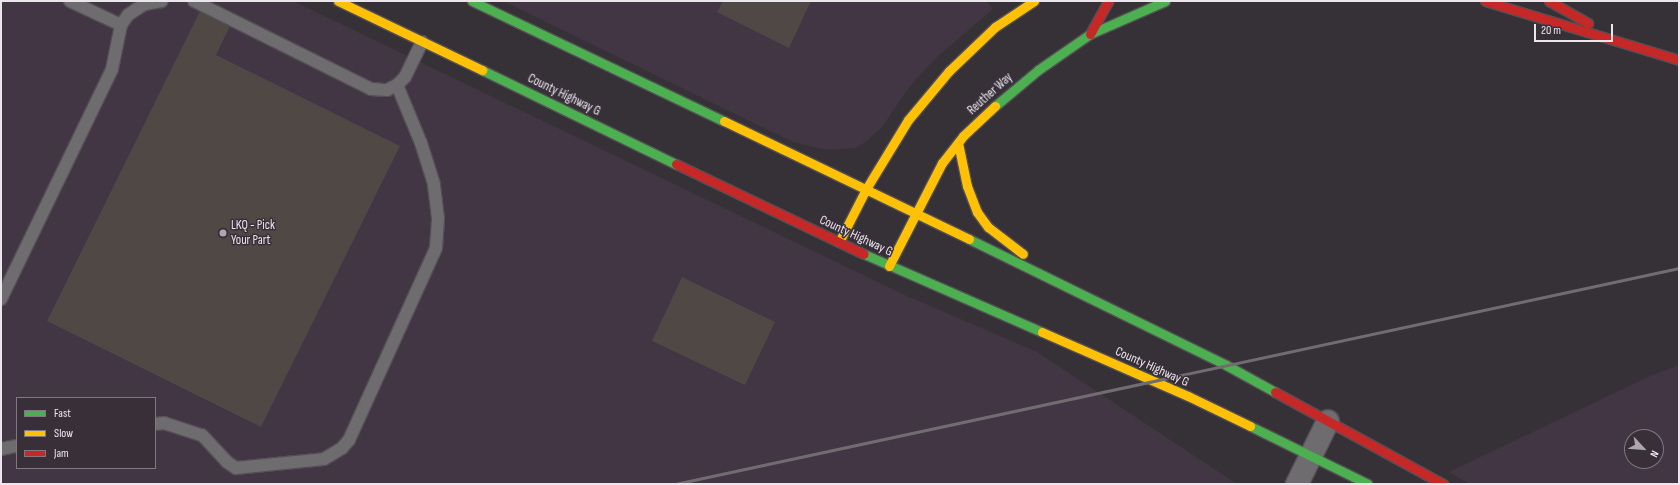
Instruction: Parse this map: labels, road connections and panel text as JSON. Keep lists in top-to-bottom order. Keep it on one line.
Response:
{"streets":{"main road":["Reuther Way","County Highway G"]},"crossings":[["Reuther Way","County Highway G"]],"places":["LKQ - Pick Your Part"],"legend":["Fast","Slow","Jam"],"scale_bar":"20 m","north":"bottom right"}
